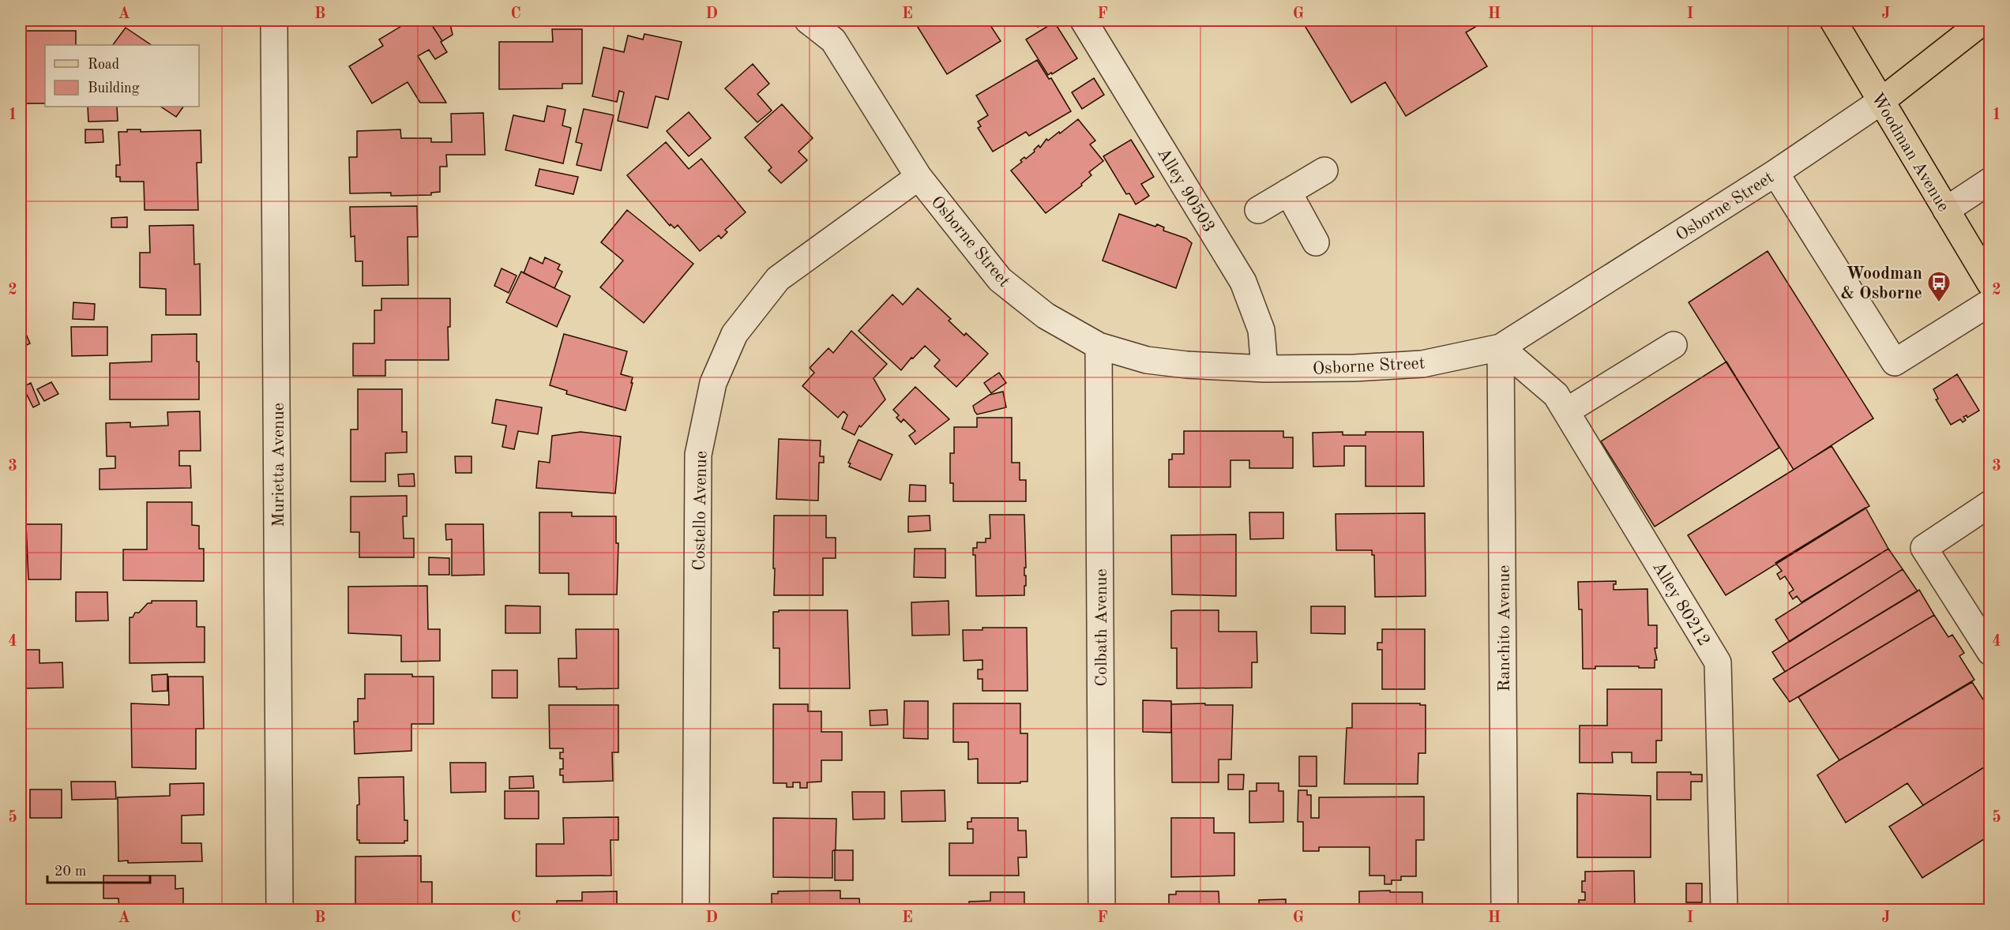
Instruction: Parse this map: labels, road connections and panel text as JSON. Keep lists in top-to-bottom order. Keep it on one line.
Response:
{"streets":{"main road":["Woodman Avenue","Osborne Street"],"street":["Alley 90503","Murietta Avenue","Costello Avenue","Alley 80212","Colbath Avenue","Ranchito Avenue"]},"crossings":[["Woodman Avenue","Osborne Street"],["Alley 90503","Osborne Street"],["Osborne Street","Costello Avenue"],["Osborne Street","Alley 80212"],["Osborne Street","Colbath Avenue"],["Osborne Street","Ranchito Avenue"],["Alley 80212","Ranchito Avenue"]],"places":{"bus stop":["Woodman & Osborne"]},"legend":["Road","Building"],"scale_bar":"20 m","grid":{"columns":["A","B","C","D","E","F","G","H","I","J"],"rows":["1","2","3","4","5"]}}
